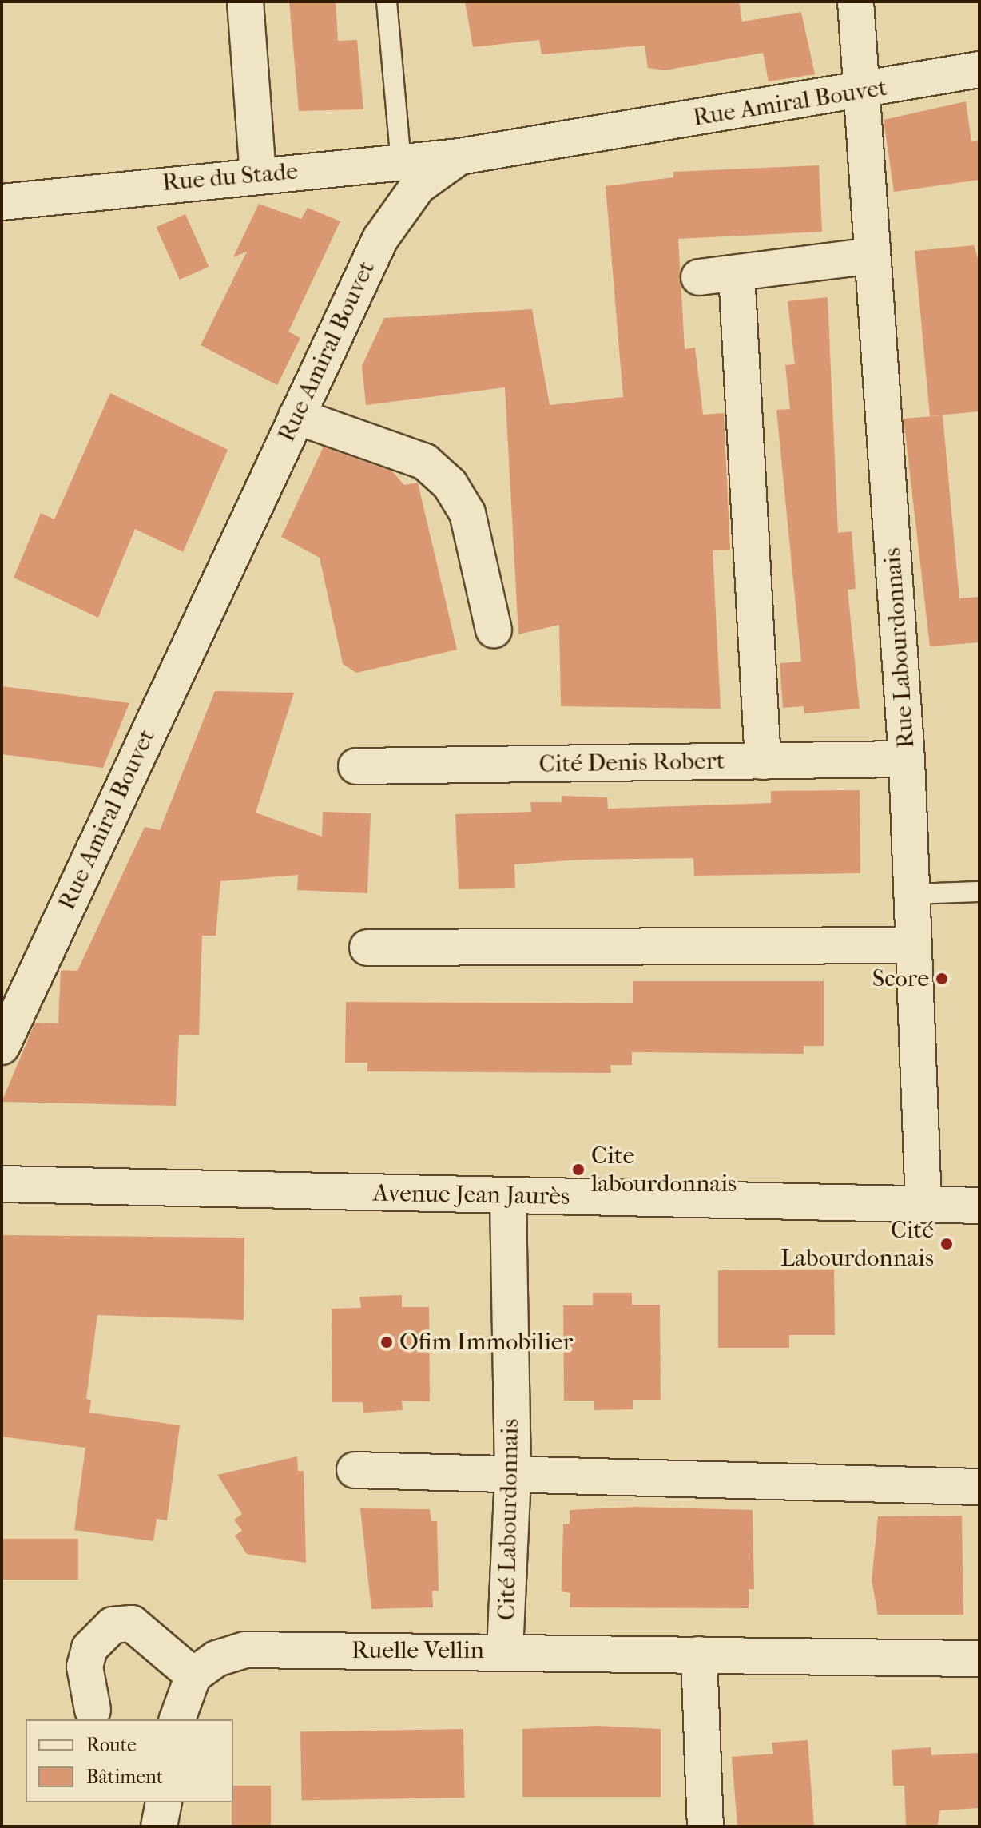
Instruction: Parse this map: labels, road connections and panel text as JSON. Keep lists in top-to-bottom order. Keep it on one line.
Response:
{"streets":{"street":["Rue Amiral Bouvet","Rue du Stade","Rue Labourdonnais","Cité Denis Robert","Avenue Jean Jaurès","Cité Labourdonnais","Ruelle Vellin"]},"crossings":[["Rue Amiral Bouvet","Rue du Stade"],["Rue Amiral Bouvet","Rue Labourdonnais"],["Rue Labourdonnais","Cité Denis Robert"],["Rue Labourdonnais","Avenue Jean Jaurès"],["Avenue Jean Jaurès","Cité Labourdonnais"],["Cité Labourdonnais","Ruelle Vellin"]],"places":["Score","Cite labourdonnais","Cité Labourdonnais","Ofim Immobilier"],"legend":["Route","Bâtiment"]}
